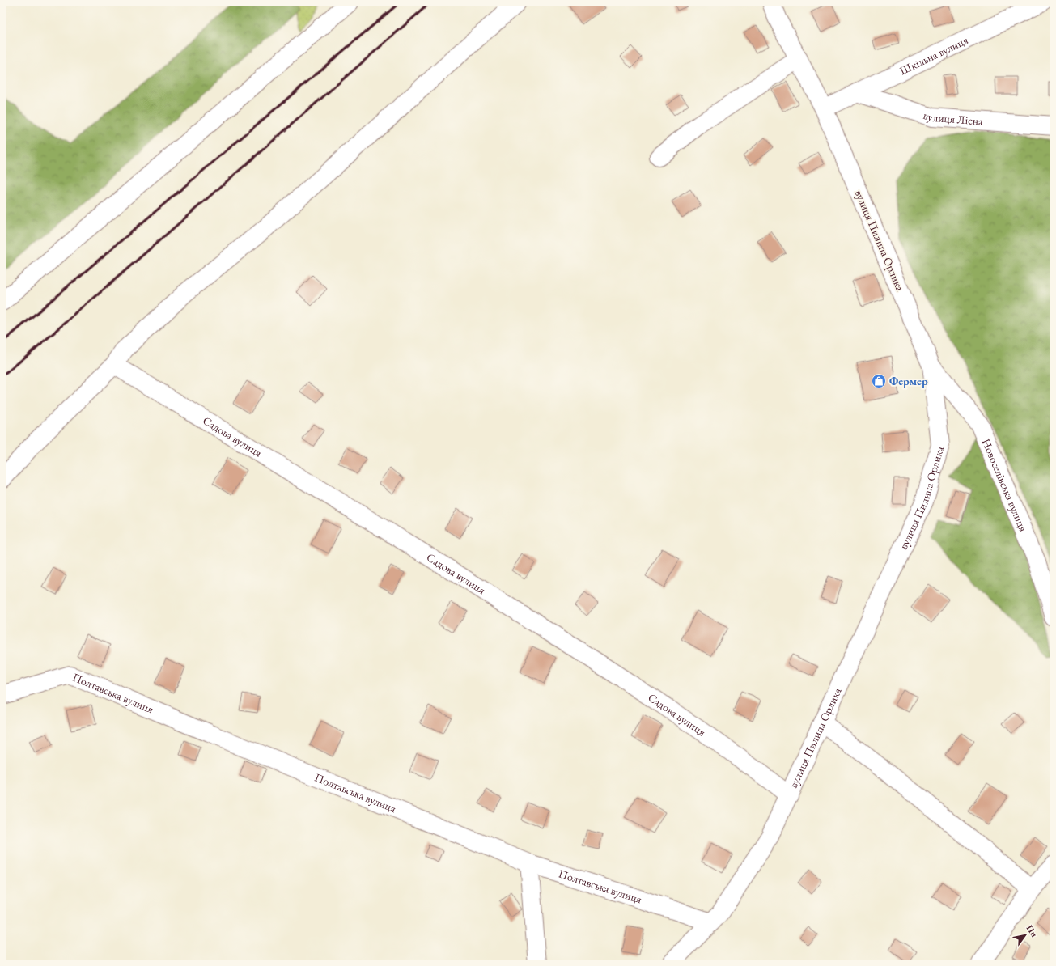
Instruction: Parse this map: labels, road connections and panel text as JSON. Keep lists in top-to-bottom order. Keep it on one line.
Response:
{"streets":{"street":["Шкільна вулиця","вулиця Лісна","вулиця Пилипа Орлика","Садова вулиця","Новоселівська вулиця","Полтавська вулиця"]},"crossings":[["Шкільна вулиця","вулиця Лісна"],["Шкільна вулиця","вулиця Пилипа Орлика"],["вулиця Пилипа Орлика","Садова вулиця"],["вулиця Пилипа Орлика","Новоселівська вулиця"],["вулиця Пилипа Орлика","Полтавська вулиця"]],"places":{"shop":["Фермер"]},"north":"top right"}
